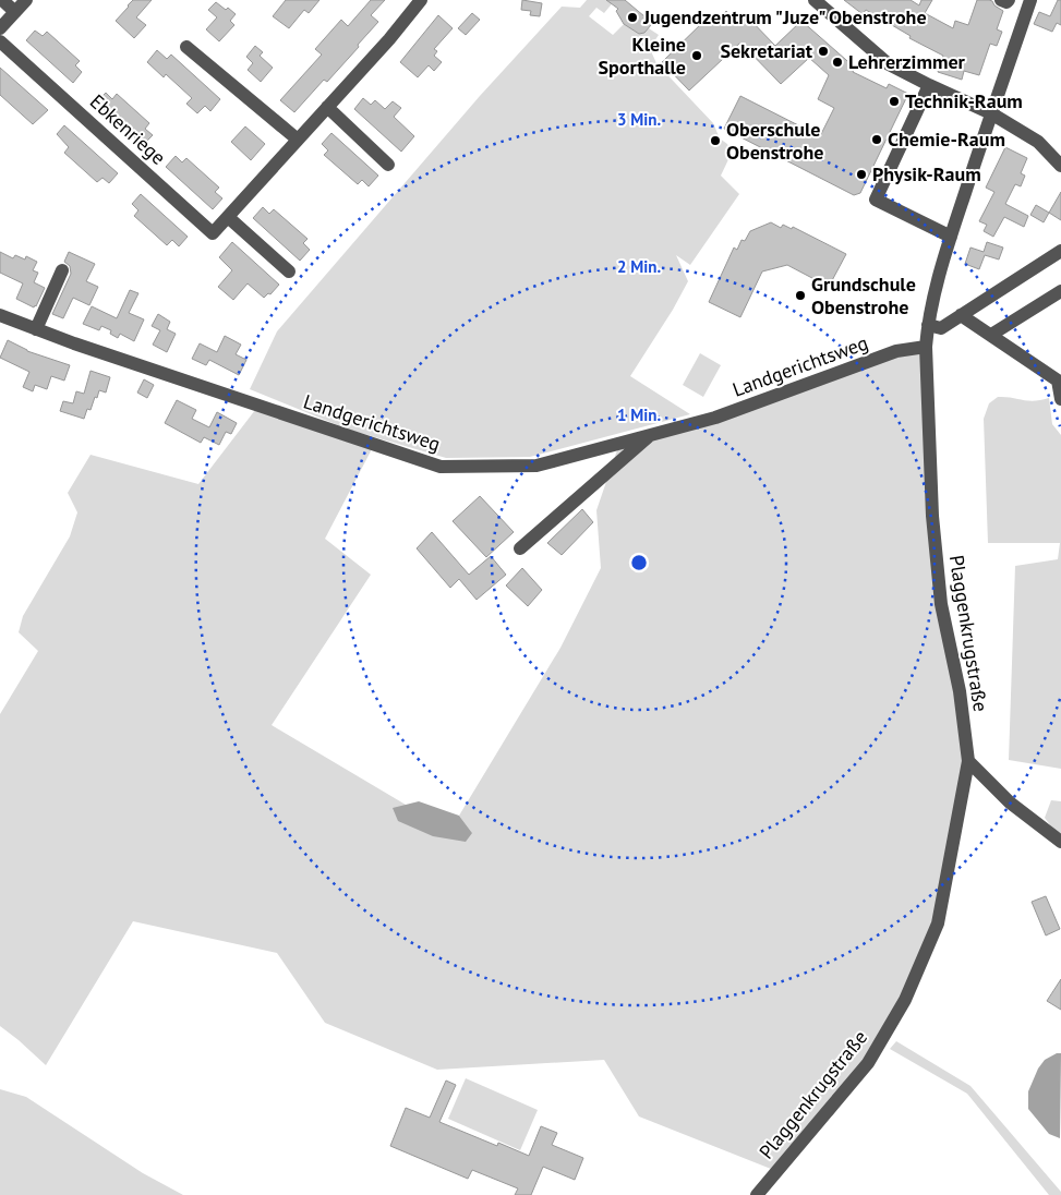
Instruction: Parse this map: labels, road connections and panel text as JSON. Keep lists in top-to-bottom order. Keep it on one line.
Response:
{"streets":{"street":["Ebkenriege","Landgerichtsweg","Plaggenkrugstraße"]},"crossings":[["Landgerichtsweg","Plaggenkrugstraße"]],"places":["Jugendzentrum \"Juze\" Obenstrohe","Sekretariat","Kleine Sporthalle","Lehrerzimmer","Technik-Raum","Chemie-Raum","Oberschule Obenstrohe","Physik-Raum","Grundschule Obenstrohe"],"rings":["3 Min.","2 Min.","1 Min."]}
